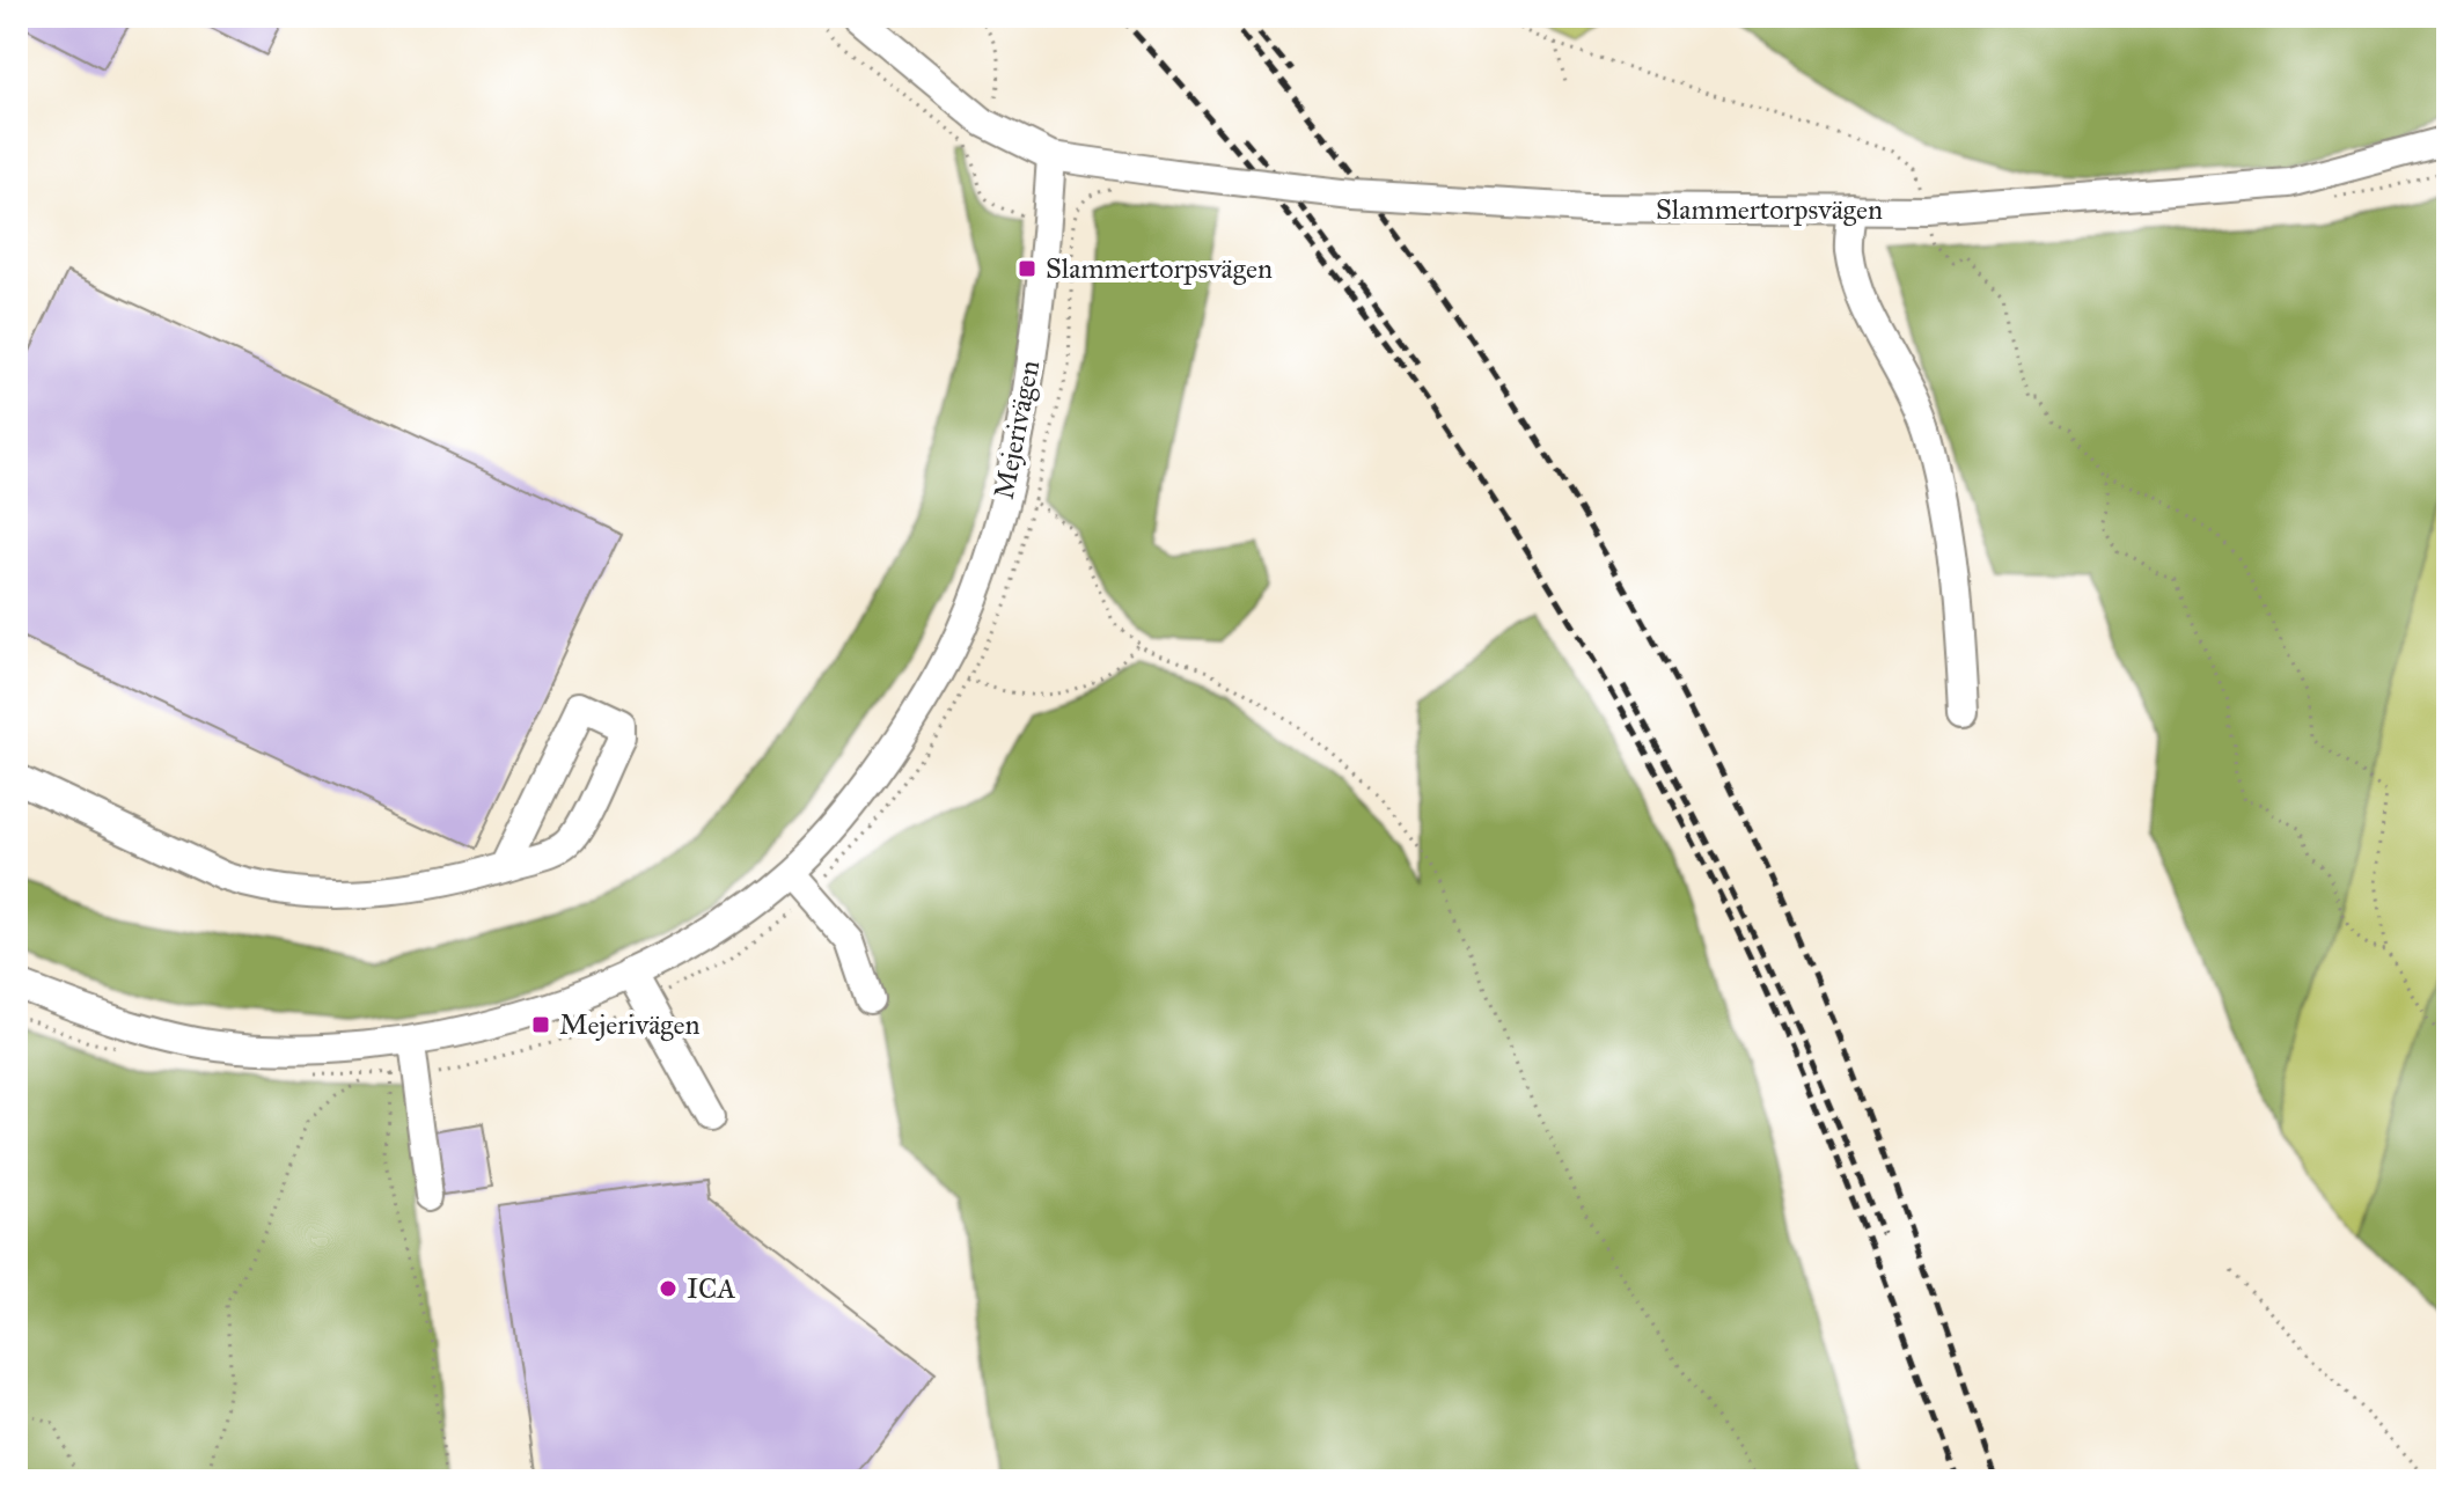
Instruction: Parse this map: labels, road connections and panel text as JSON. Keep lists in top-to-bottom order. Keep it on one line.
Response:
{"streets":{"street":["Slammertorpsvägen","Mejerivägen"]},"crossings":[["Slammertorpsvägen","Mejerivägen"]],"places":{"transit":["Slammertorpsvägen","Mejerivägen"],"other":["ICA"]}}
